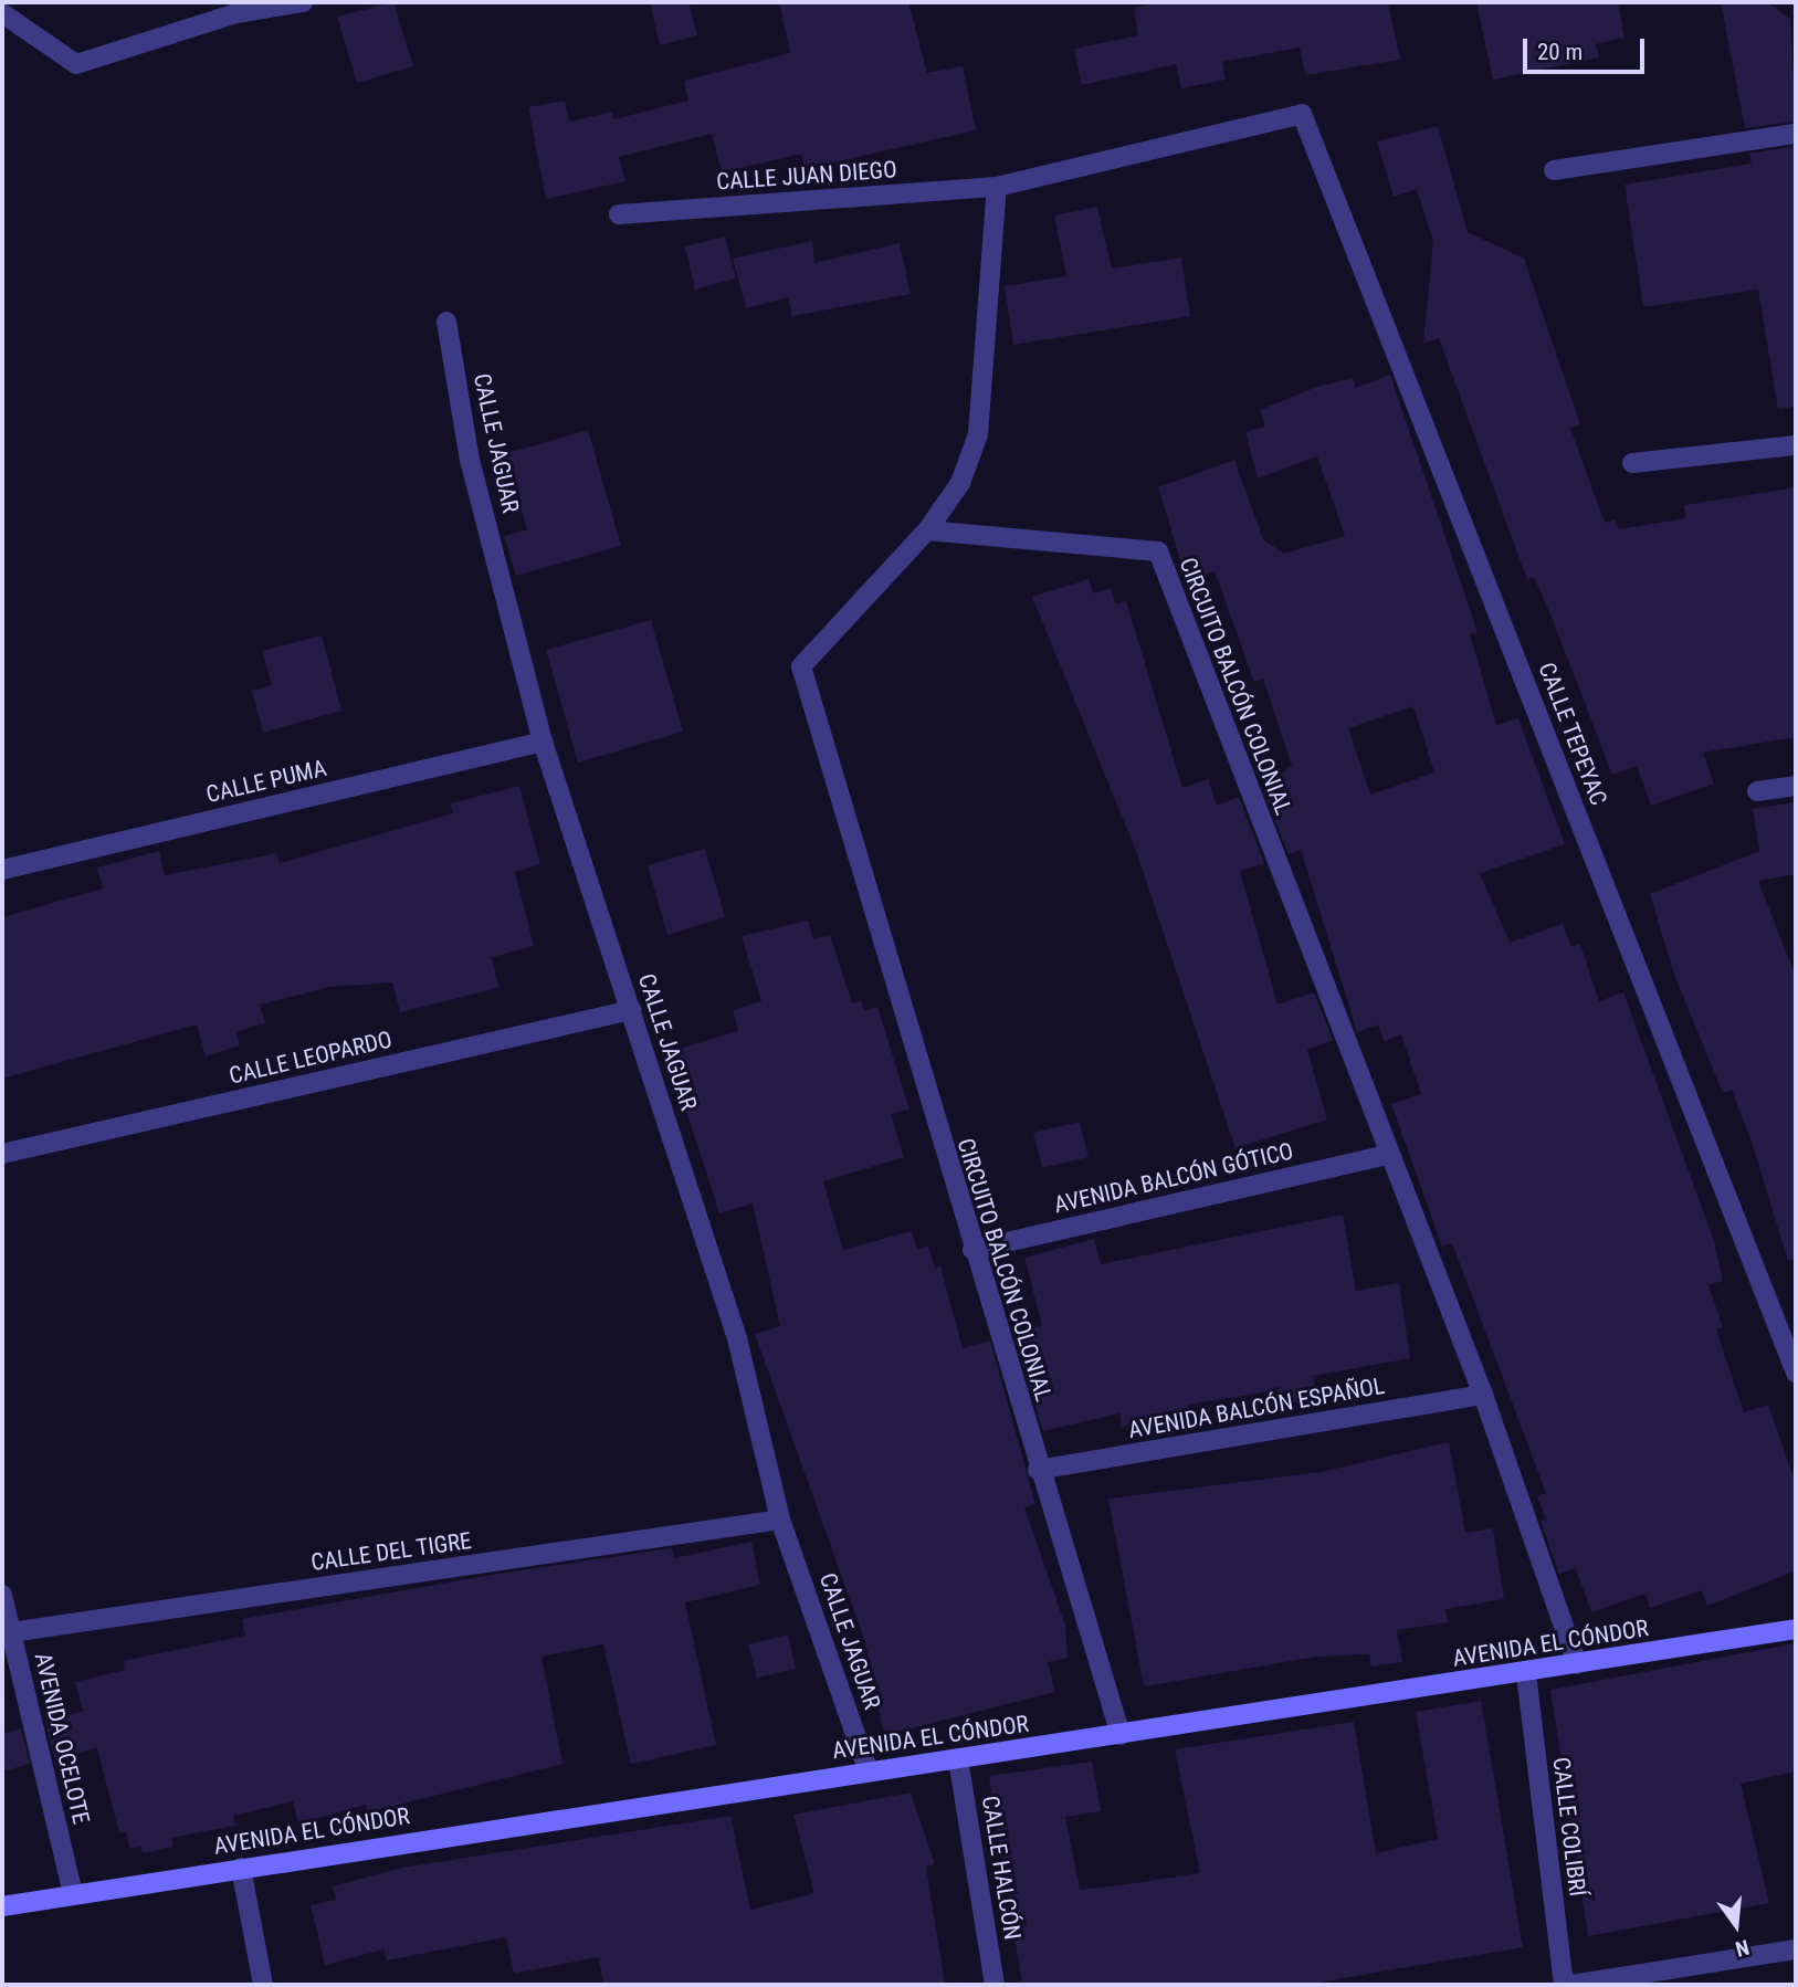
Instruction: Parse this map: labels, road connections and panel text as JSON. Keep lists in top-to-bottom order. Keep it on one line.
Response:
{"streets":{"street":["CALLE JUAN DIEGO","CALLE JAGUAR","CIRCUITO BALCÓN COLONIAL","CALLE TEPEYAC","CALLE PUMA","CALLE LEOPARDO","AVENIDA BALCÓN GÓTICO","AVENIDA BALCÓN ESPAÑOL","CALLE DEL TIGRE","AVENIDA EL CÓNDOR","AVENIDA OCELOTE","CALLE COLIBRÍ","CALLE HALCÓN"]},"crossings":[["CALLE JUAN DIEGO","CALLE TEPEYAC"],["CALLE JAGUAR","CALLE PUMA"],["CALLE JAGUAR","CALLE LEOPARDO"],["CALLE JAGUAR","CALLE DEL TIGRE"],["CALLE JAGUAR","AVENIDA EL CÓNDOR"],["CIRCUITO BALCÓN COLONIAL","AVENIDA BALCÓN GÓTICO"],["CIRCUITO BALCÓN COLONIAL","AVENIDA BALCÓN ESPAÑOL"],["CIRCUITO BALCÓN COLONIAL","AVENIDA EL CÓNDOR"],["CALLE DEL TIGRE","AVENIDA OCELOTE"],["AVENIDA EL CÓNDOR","AVENIDA OCELOTE"],["AVENIDA EL CÓNDOR","CALLE COLIBRÍ"],["AVENIDA EL CÓNDOR","CALLE HALCÓN"]],"scale_bar":"20 m","north":"bottom"}
